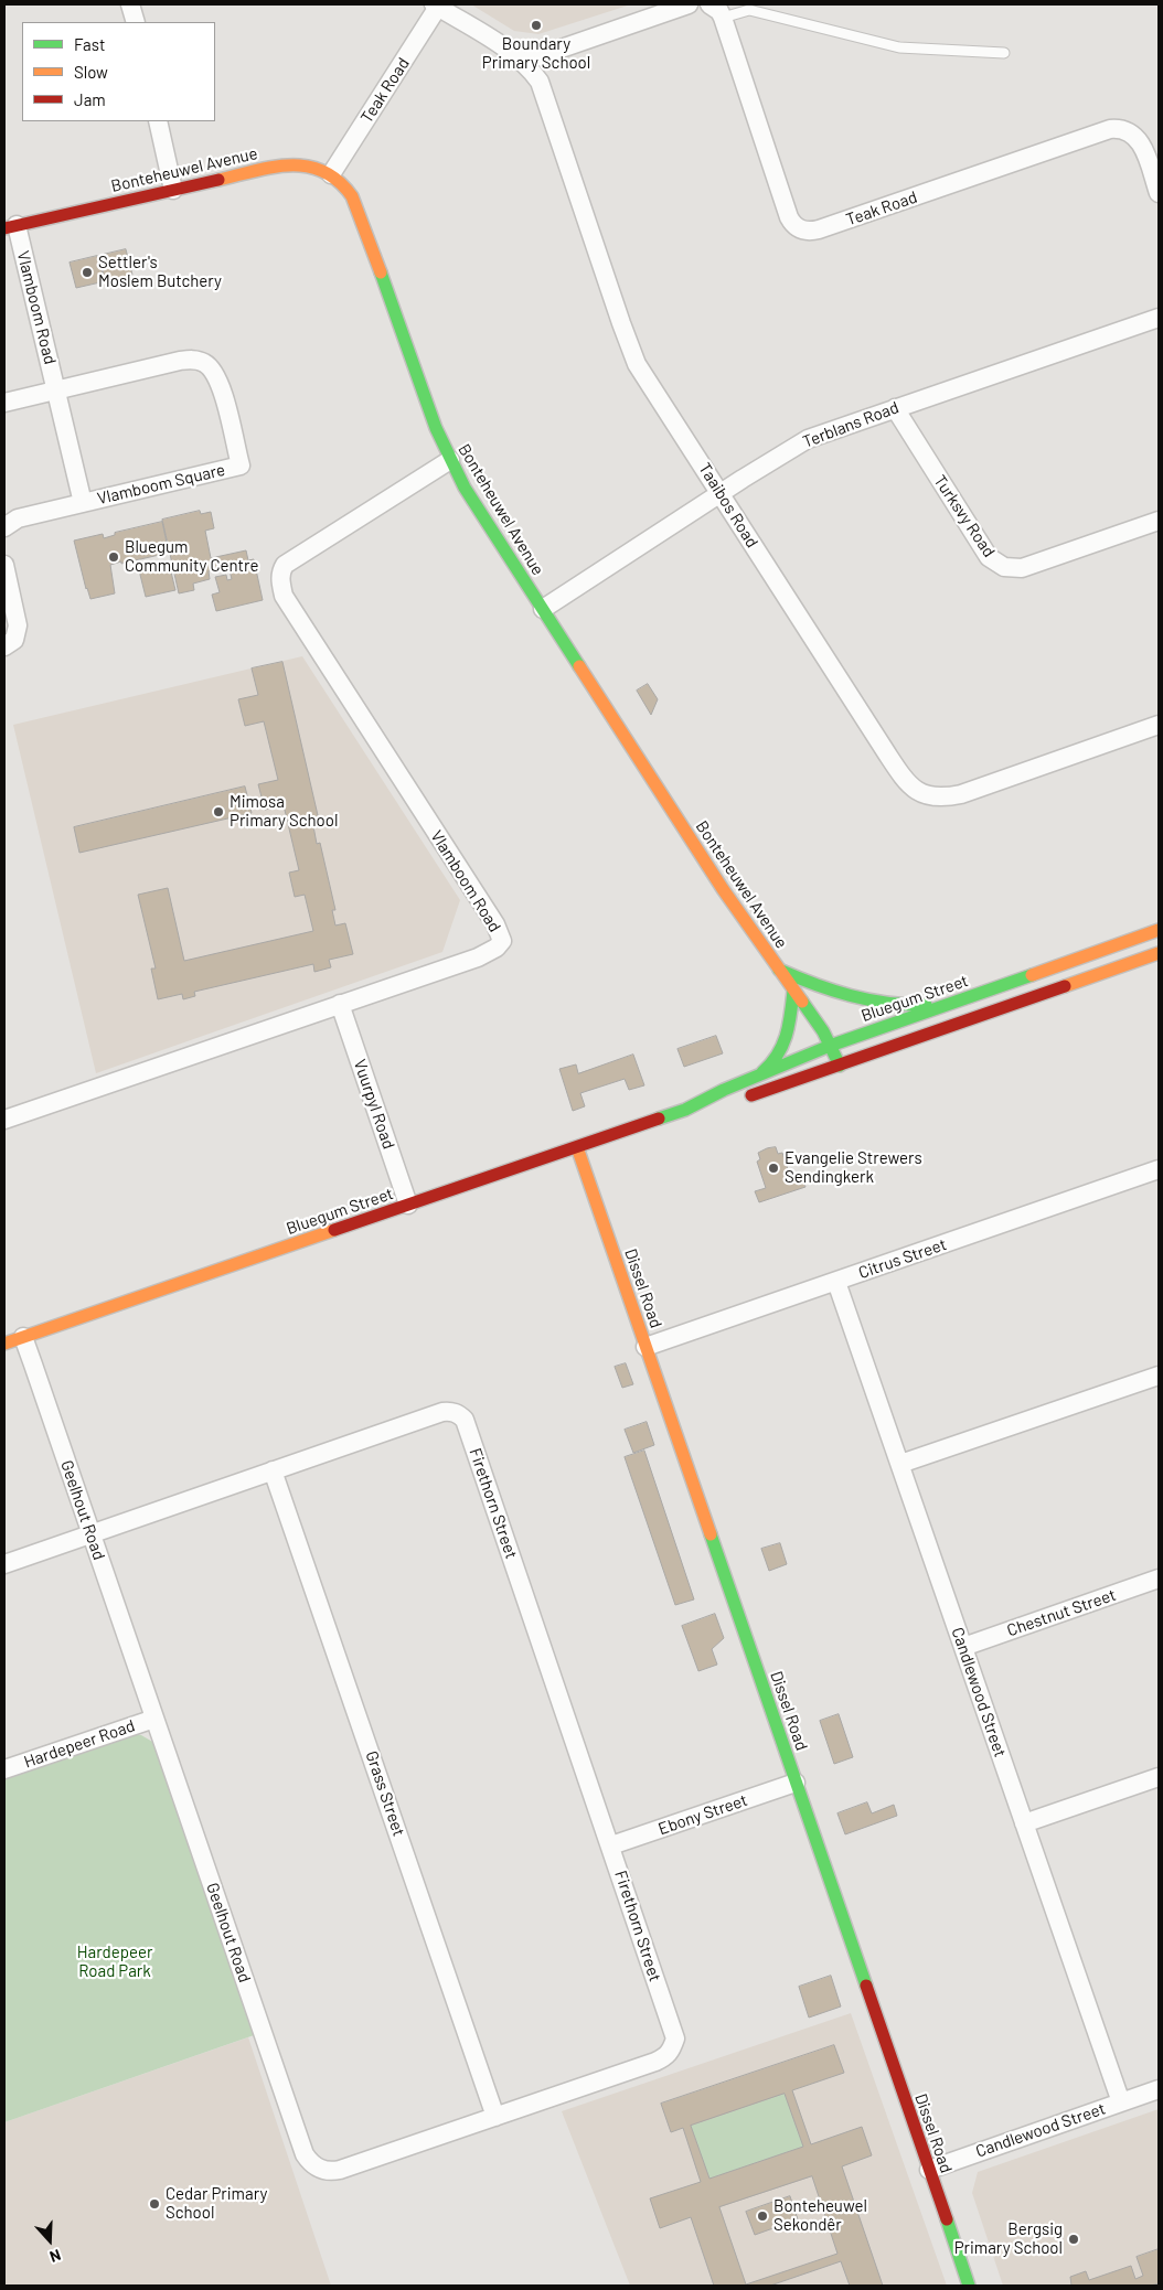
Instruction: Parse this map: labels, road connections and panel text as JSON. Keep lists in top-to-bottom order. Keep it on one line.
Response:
{"streets":{"street":["Teak Road","Bonteheuwel Avenue","Vlamboom Road","Terblans Road","Vlamboom Square","Taaibos Road","Turksvy Road","Bluegum Street","Vuurpyl Road","Citrus Street","Dissel Road","Firethorn Street","Geelhout Road","Chestnut Street","Candlewood Street","Hardepeer Road","Grass Street","Ebony Street"]},"crossings":[["Teak Road","Bonteheuwel Avenue"],["Teak Road","Taaibos Road"],["Bonteheuwel Avenue","Vlamboom Road"],["Bonteheuwel Avenue","Terblans Road"],["Bonteheuwel Avenue","Bluegum Street"],["Vlamboom Road","Vlamboom Square"],["Vlamboom Road","Vuurpyl Road"],["Terblans Road","Taaibos Road"],["Terblans Road","Turksvy Road"],["Bluegum Street","Vuurpyl Road"],["Bluegum Street","Dissel Road"],["Bluegum Street","Geelhout Road"],["Citrus Street","Dissel Road"],["Citrus Street","Candlewood Street"],["Dissel Road","Candlewood Street"],["Dissel Road","Ebony Street"],["Firethorn Street","Geelhout Road"],["Firethorn Street","Grass Street"],["Firethorn Street","Ebony Street"],["Geelhout Road","Hardepeer Road"],["Geelhout Road","Grass Street"],["Chestnut Street","Candlewood Street"]],"parks":["Hardepeer Road Park"],"places":["Boundary Primary School","Settler's Moslem Butchery","Bluegum Community Centre","Mimosa Primary School","Evangelie Strewers Sendingkerk","Cedar Primary School","Bonteheuwel Sekondêr","Bergsig Primary School"],"legend":["Fast","Slow","Jam"],"north":"bottom"}
